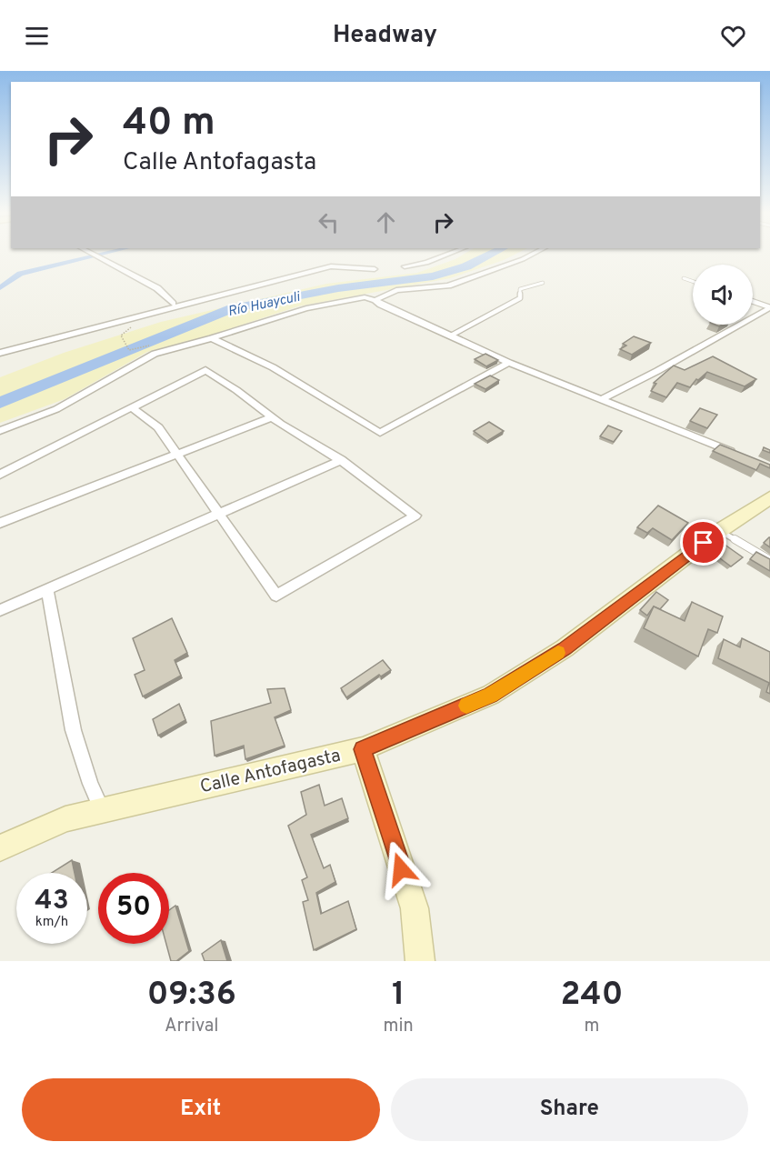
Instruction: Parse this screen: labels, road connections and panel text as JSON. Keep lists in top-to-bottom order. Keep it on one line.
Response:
{"streets":{"main road":["Calle Antofagasta"]},"water":["Río Huayculi"],"page":{"header":"Headway","turn":["40 m","Calle Antofagasta"],"speed":"43 km/h","limit":"50","eta":["09:36","Arrival","1","min","240","m"],"buttons":["Exit","Share"]}}
